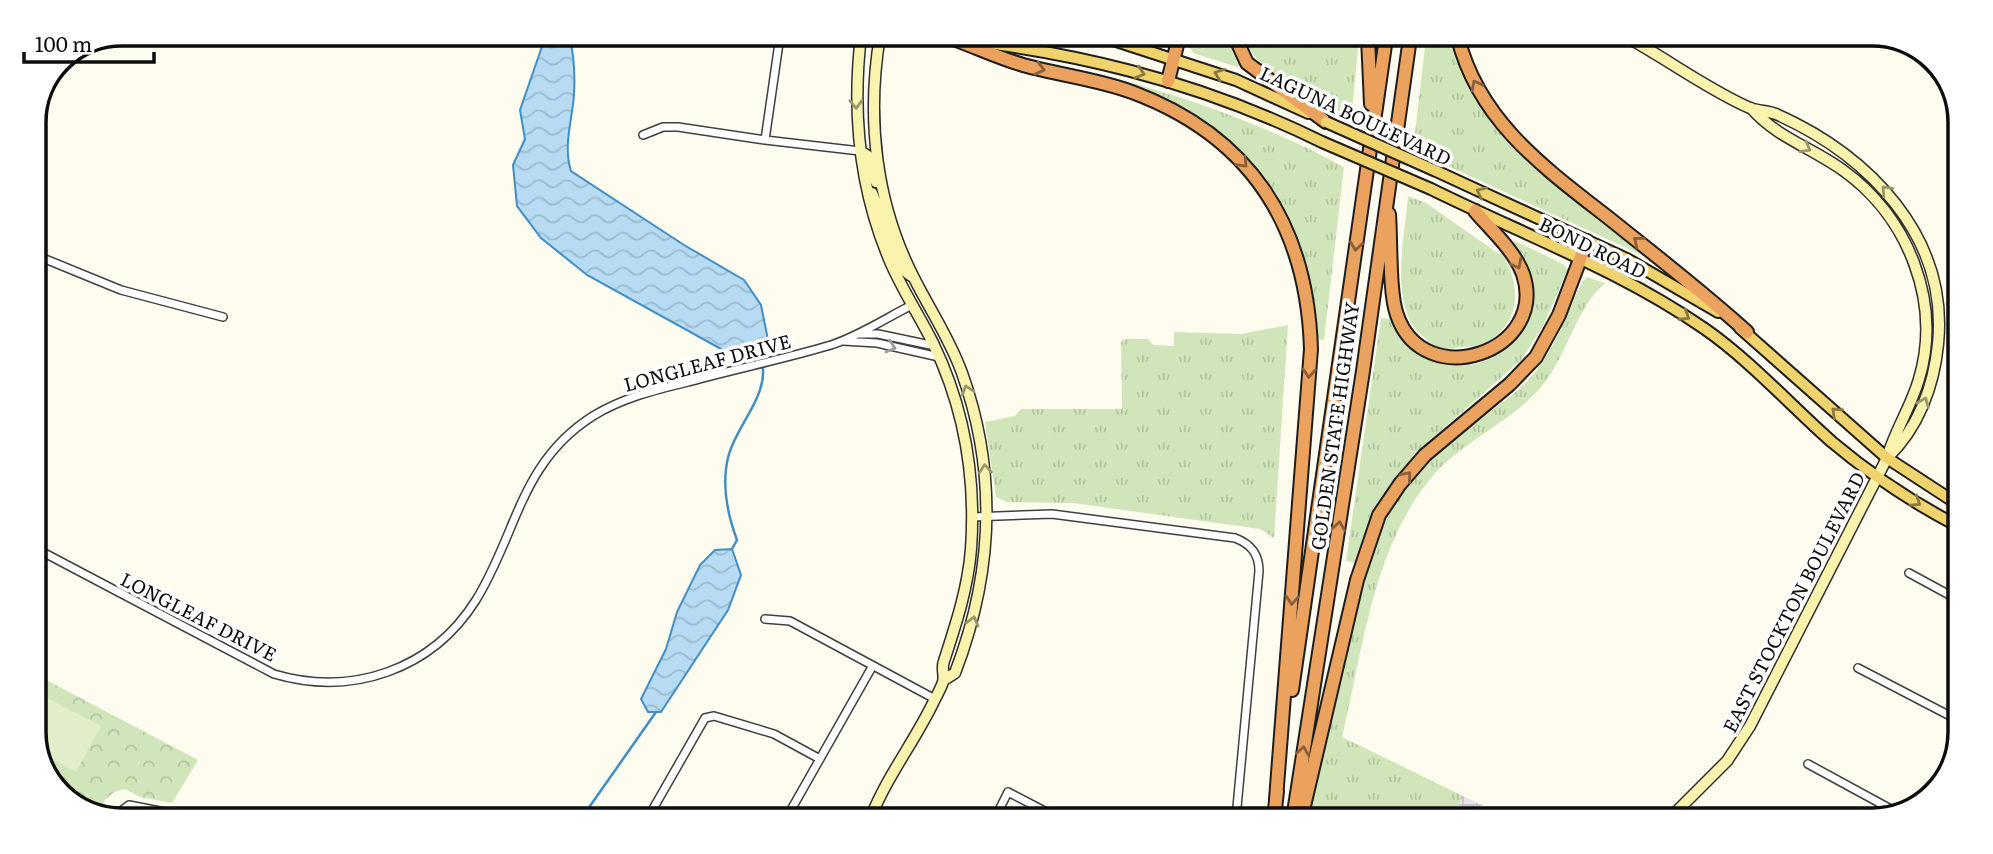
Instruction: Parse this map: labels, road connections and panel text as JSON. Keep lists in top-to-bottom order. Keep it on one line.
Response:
{"streets":{"highway":["GOLDEN STATE HIGHWAY"],"main road":["LAGUNA BOULEVARD","BOND ROAD"],"street":["LONGLEAF DRIVE","EAST STOCKTON BOULEVARD"]},"crossings":[["LAGUNA BOULEVARD","BOND ROAD"],["BOND ROAD","EAST STOCKTON BOULEVARD"]],"one_way":["LAGUNA BOULEVARD"],"scale_bar":"100 m"}
